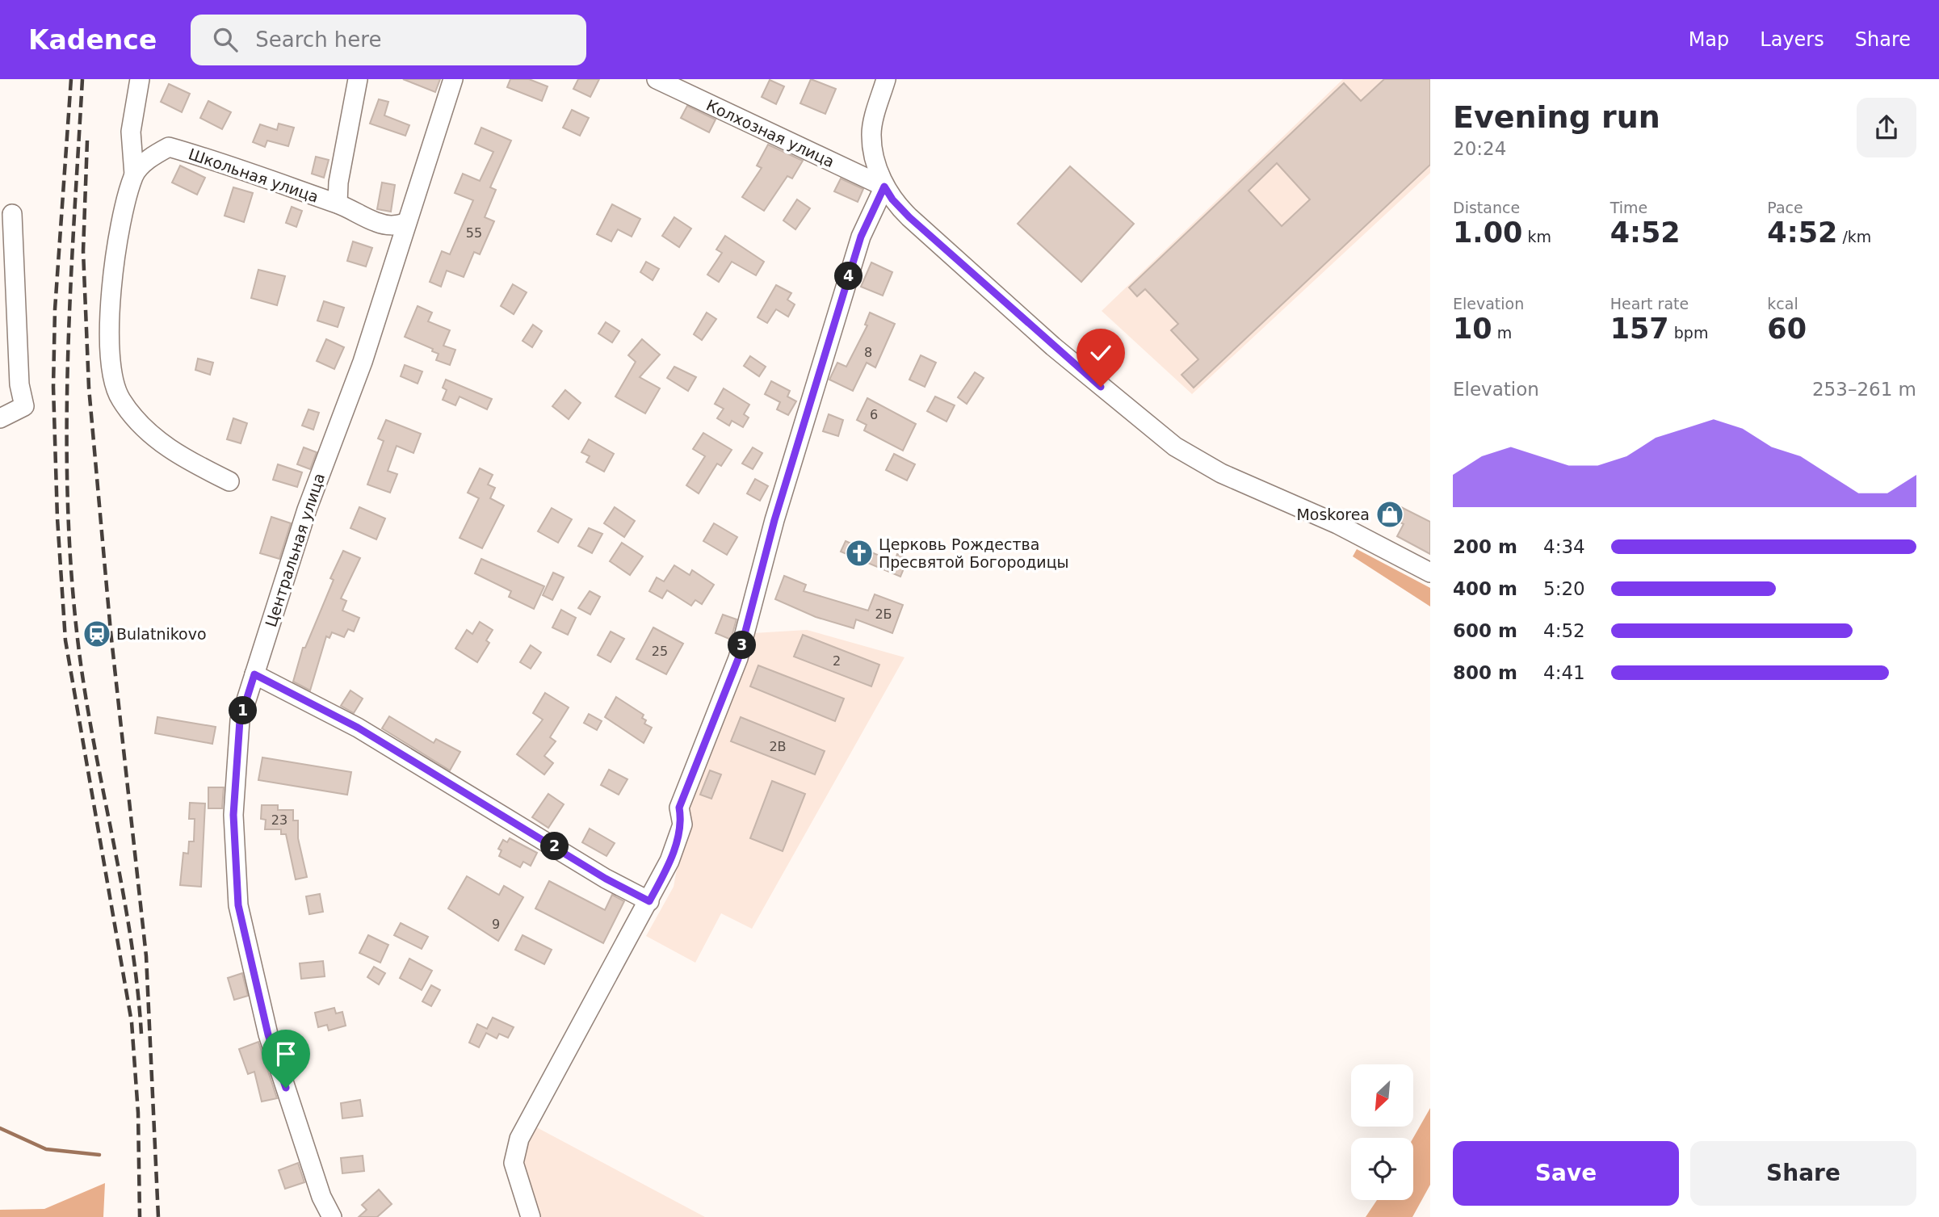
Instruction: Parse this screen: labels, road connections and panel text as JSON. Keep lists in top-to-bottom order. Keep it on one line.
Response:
{"streets":{"street":["Колхозная улица","Школьная улица","Центральная улица"]},"crossings":[["Школьная улица","Центральная улица"]],"places":{"shop":["Moskorea"],"church":["Церковь Рождества Пресвятой Богородицы"],"station":["Bulatnikovo"]},"house_numbers":["55","8","6","2Б","25","2","2В","23","9"],"north":"bottom left","page":{"header":"Kadence","search":"Search here","nav":["Map","Layers","Share"],"heading":["Evening run","20:24"],"stats":[["Distance","1.00 km"],["Time","4:52"],["Pace","4:52 /km"],["Elevation","10 m"],["Heart rate","157 bpm"],["kcal","60"]],"pins":["4","3","1","2"],"chart":["Elevation","253–261 m"],"list":[{"name":"200 m","note":"4:34"},{"name":"400 m","note":"5:20"},{"name":"600 m","note":"4:52"},{"name":"800 m","note":"4:41"}],"buttons":["Save","Share"]}}
